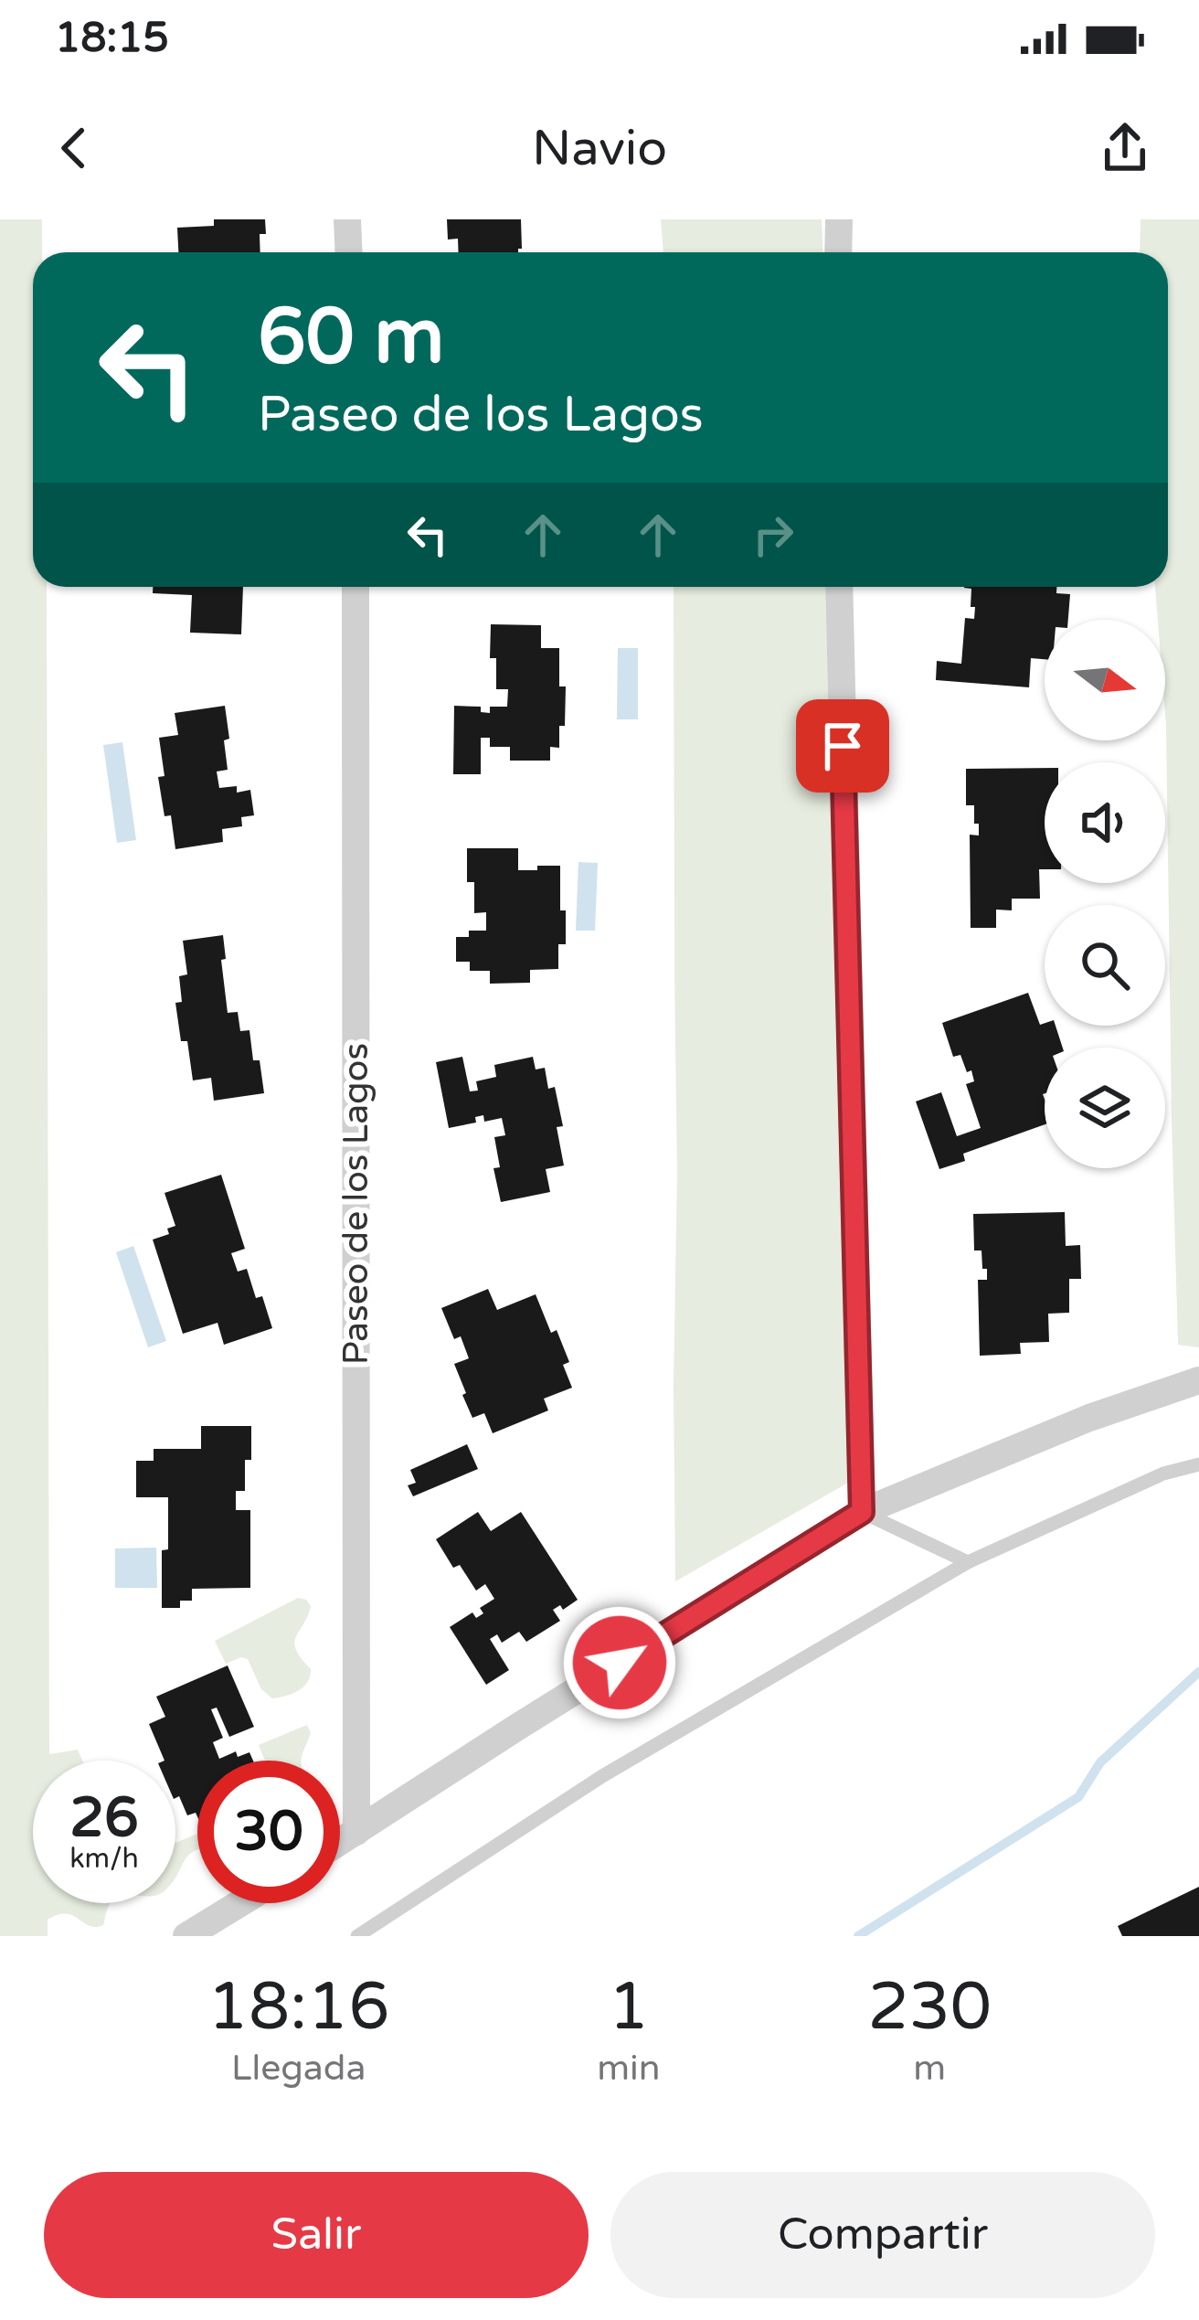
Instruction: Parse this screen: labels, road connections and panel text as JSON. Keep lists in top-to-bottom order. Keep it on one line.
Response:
{"streets":{"street":["Paseo de los Lagos"]},"north":"right","page":{"status":"18:15","header":"Navio","turn":["60 m","Paseo de los Lagos"],"speed":"26 km/h","limit":"30","eta":["18:16","Llegada","1","min","230","m"],"buttons":["Salir","Compartir"]}}
